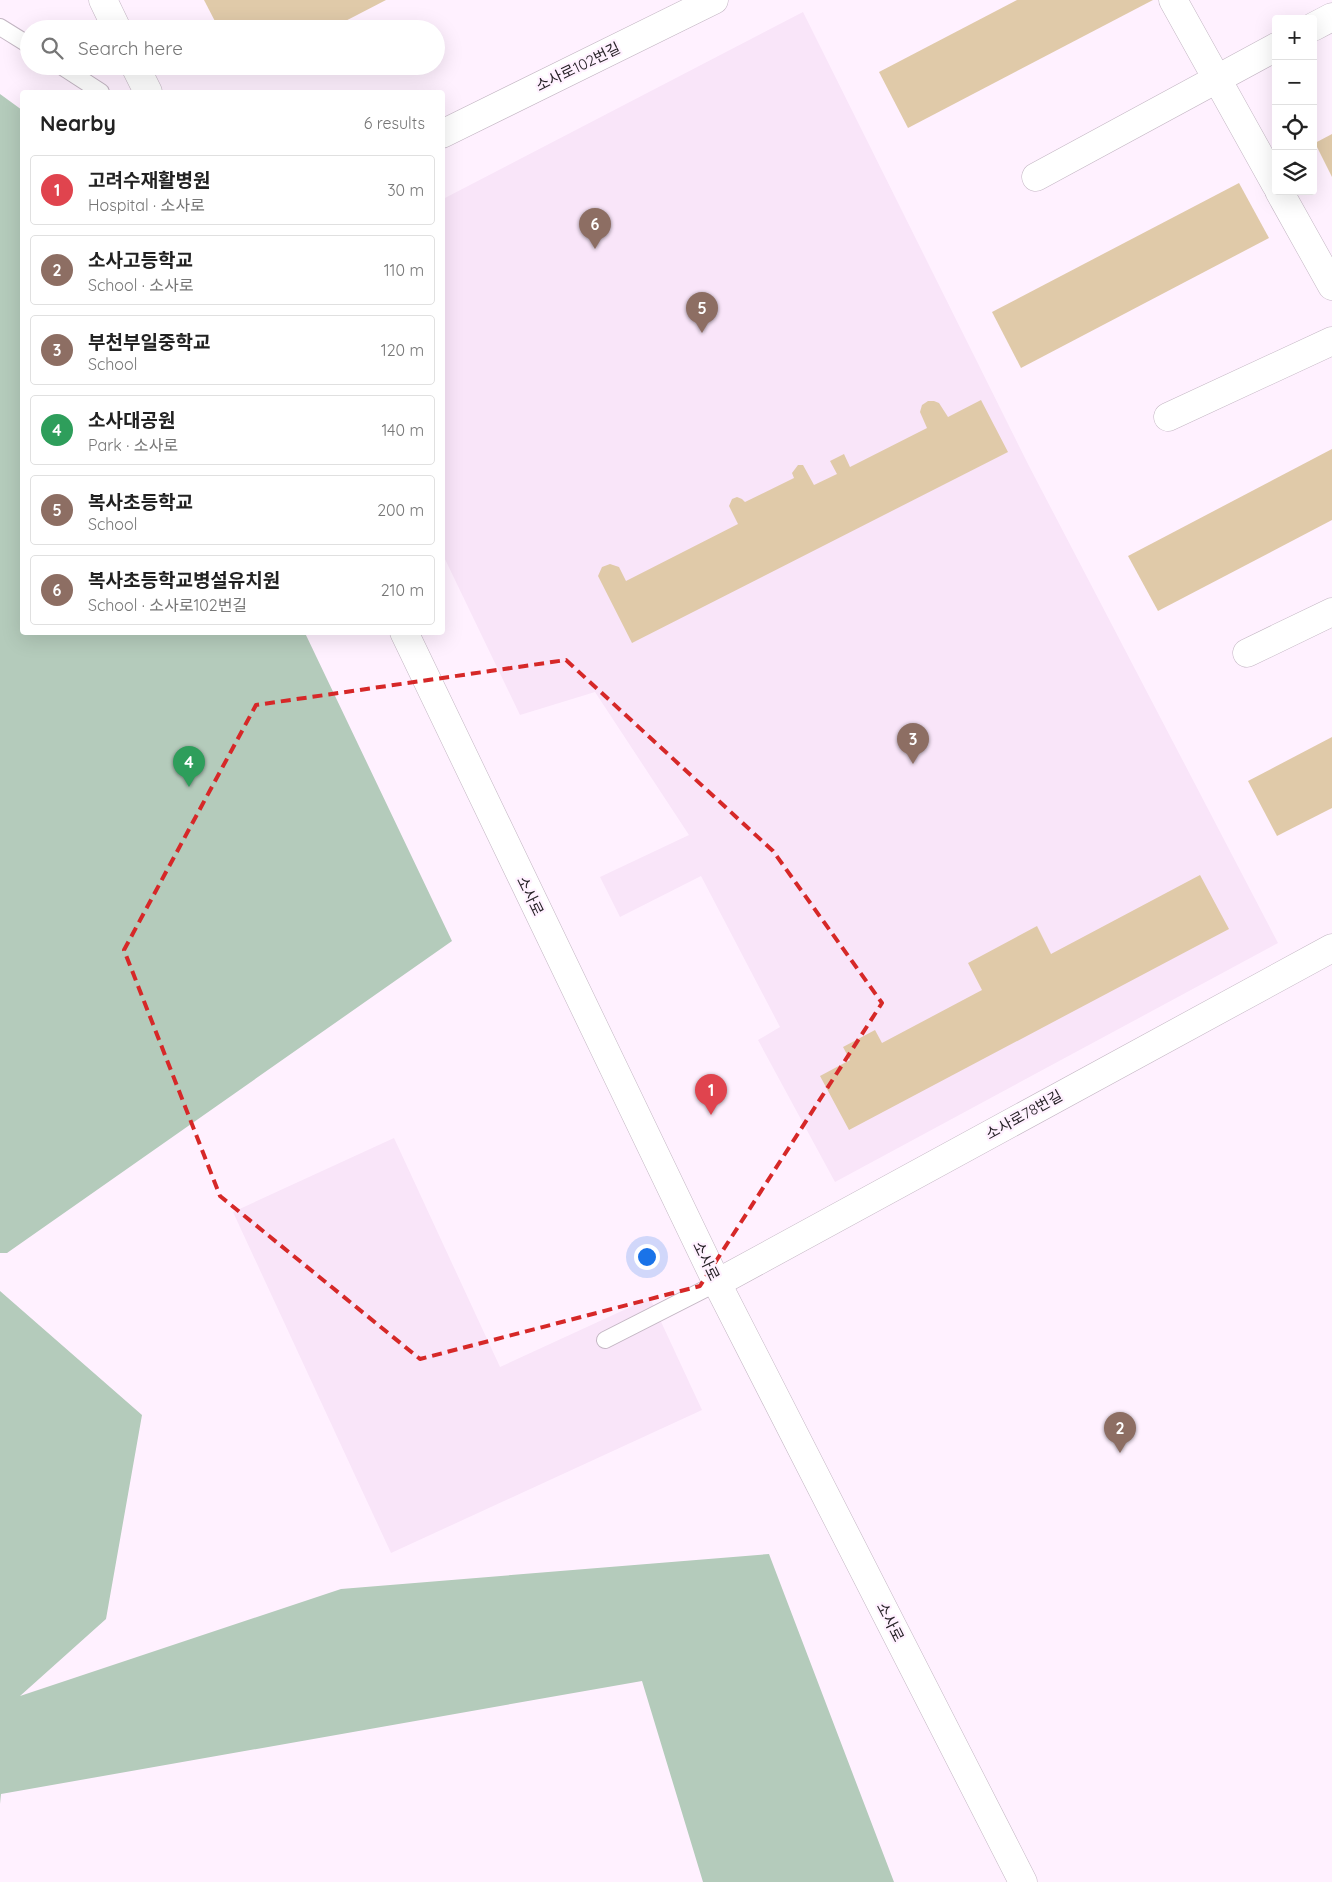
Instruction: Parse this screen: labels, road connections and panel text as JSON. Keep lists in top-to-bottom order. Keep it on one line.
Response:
{"streets":{"street":["소사로102번길","소사로","소사로78번길"]},"crossings":[["소사로","소사로78번길"]],"page":{"map_buttons":["+","−"],"search":"Search here","heading":["Nearby","6 results"],"list":[{"mark":"1","name":"고려수재활병원","note":"Hospital · 소사로","value":"30 m"},{"mark":"2","name":"소사고등학교","note":"School · 소사로","value":"110 m"},{"mark":"3","name":"부천부일중학교","note":"School","value":"120 m"},{"mark":"4","name":"소사대공원","note":"Park · 소사로","value":"140 m"},{"mark":"5","name":"복사초등학교","note":"School","value":"200 m"},{"mark":"6","name":"복사초등학교병설유치원","note":"School · 소사로102번길","value":"210 m"}],"pins":["6","5","3","4","1","2"]}}
